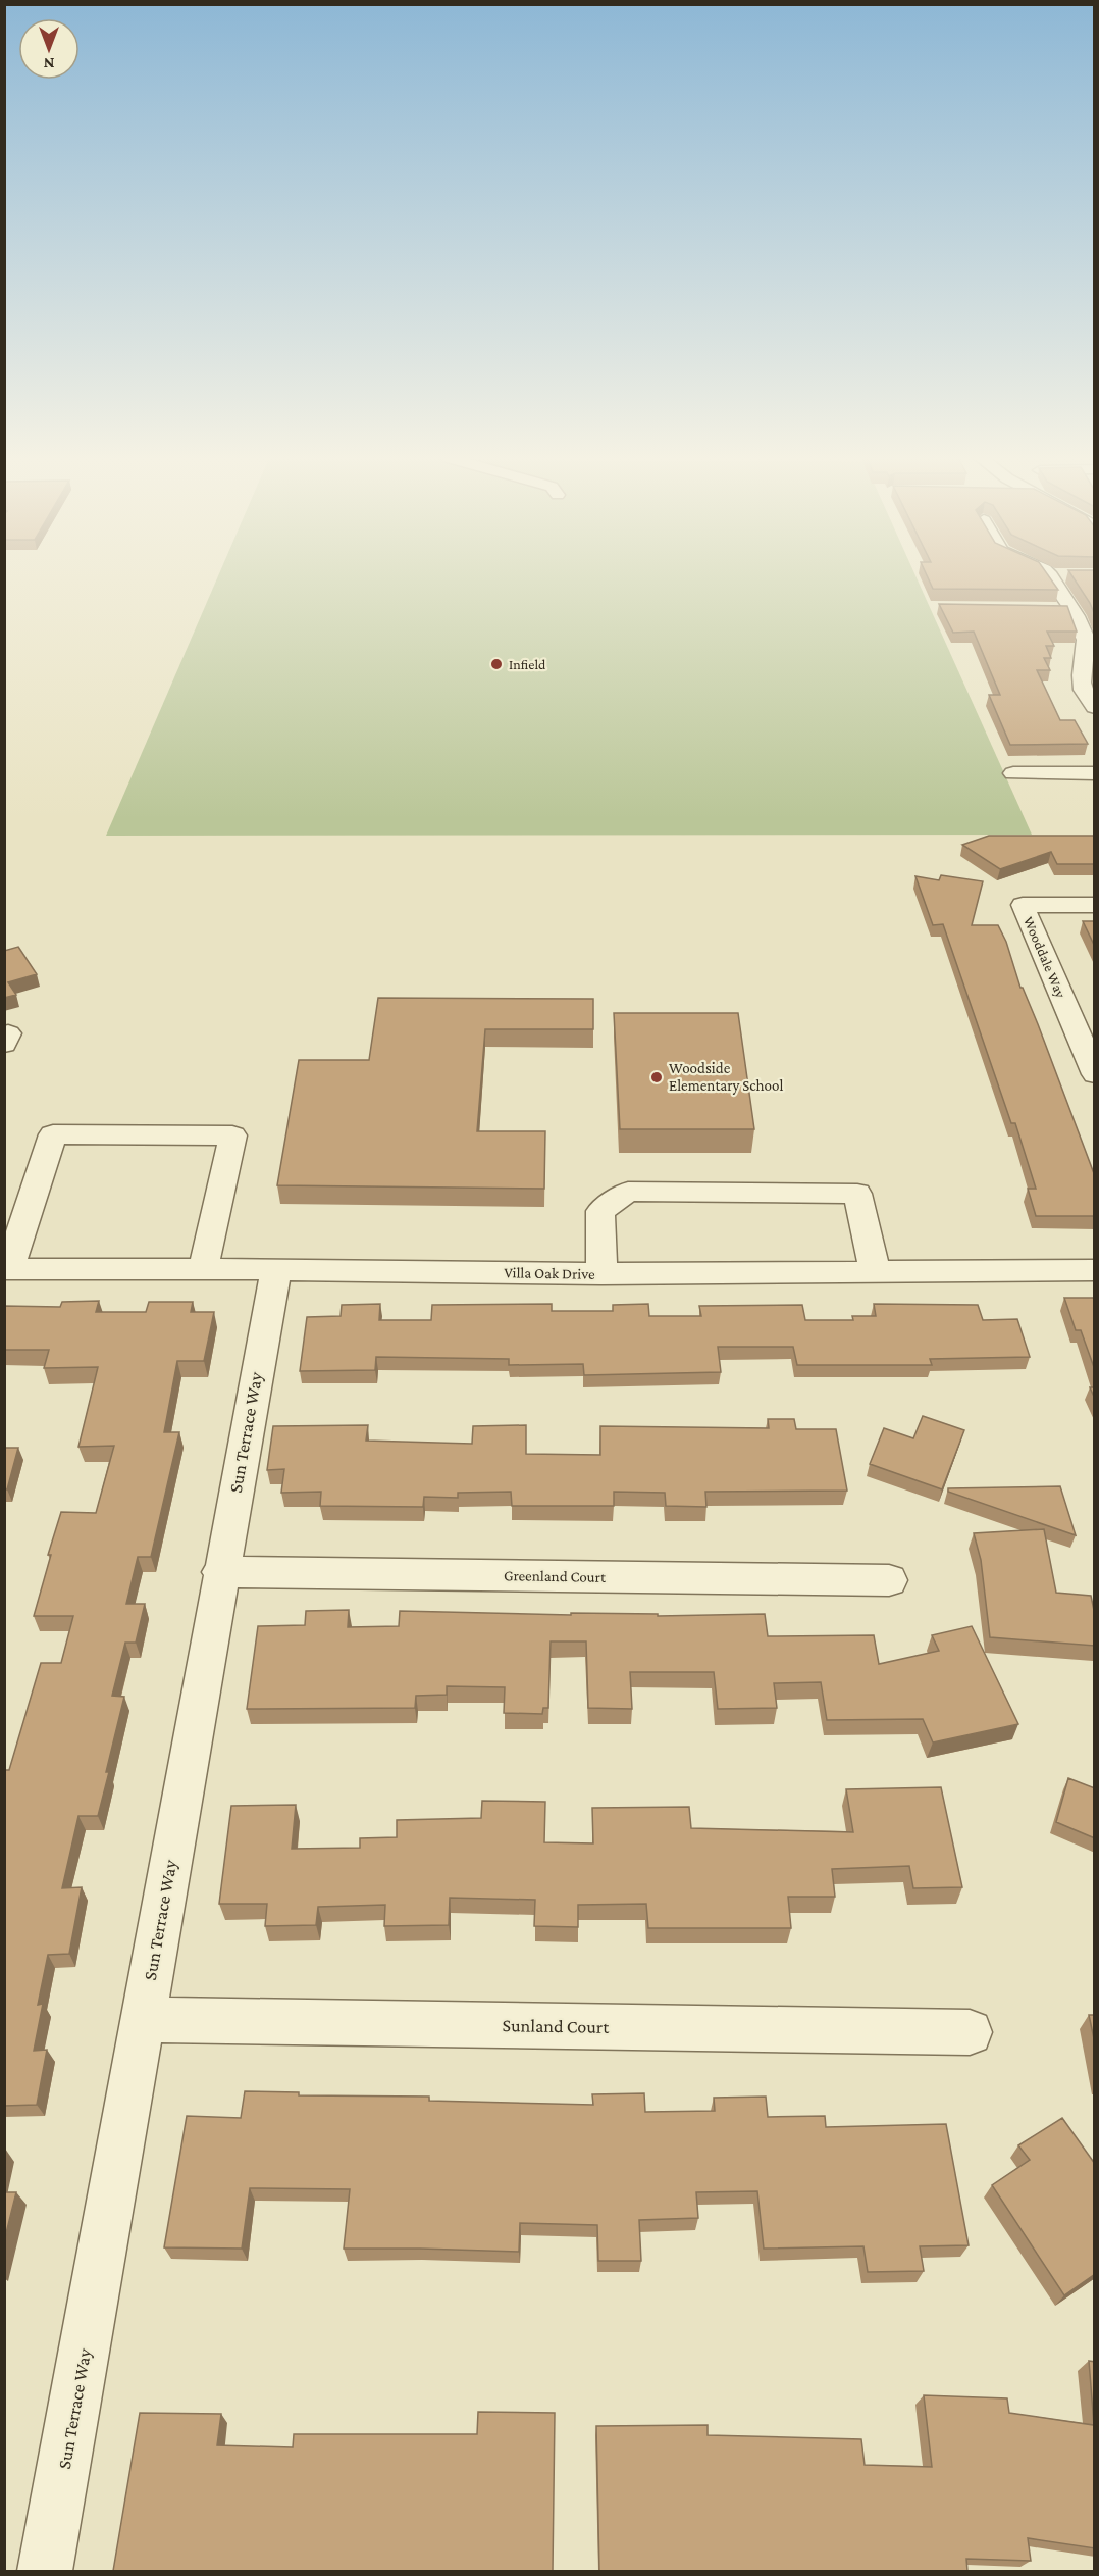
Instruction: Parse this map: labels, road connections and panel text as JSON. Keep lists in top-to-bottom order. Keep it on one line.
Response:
{"streets":{"street":["Wooddale Way","Villa Oak Drive","Sun Terrace Way","Greenland Court","Sunland Court"]},"crossings":[["Villa Oak Drive","Sun Terrace Way"],["Sun Terrace Way","Greenland Court"],["Sun Terrace Way","Sunland Court"]],"places":["Infield","Woodside Elementary School"],"north":"bottom"}
